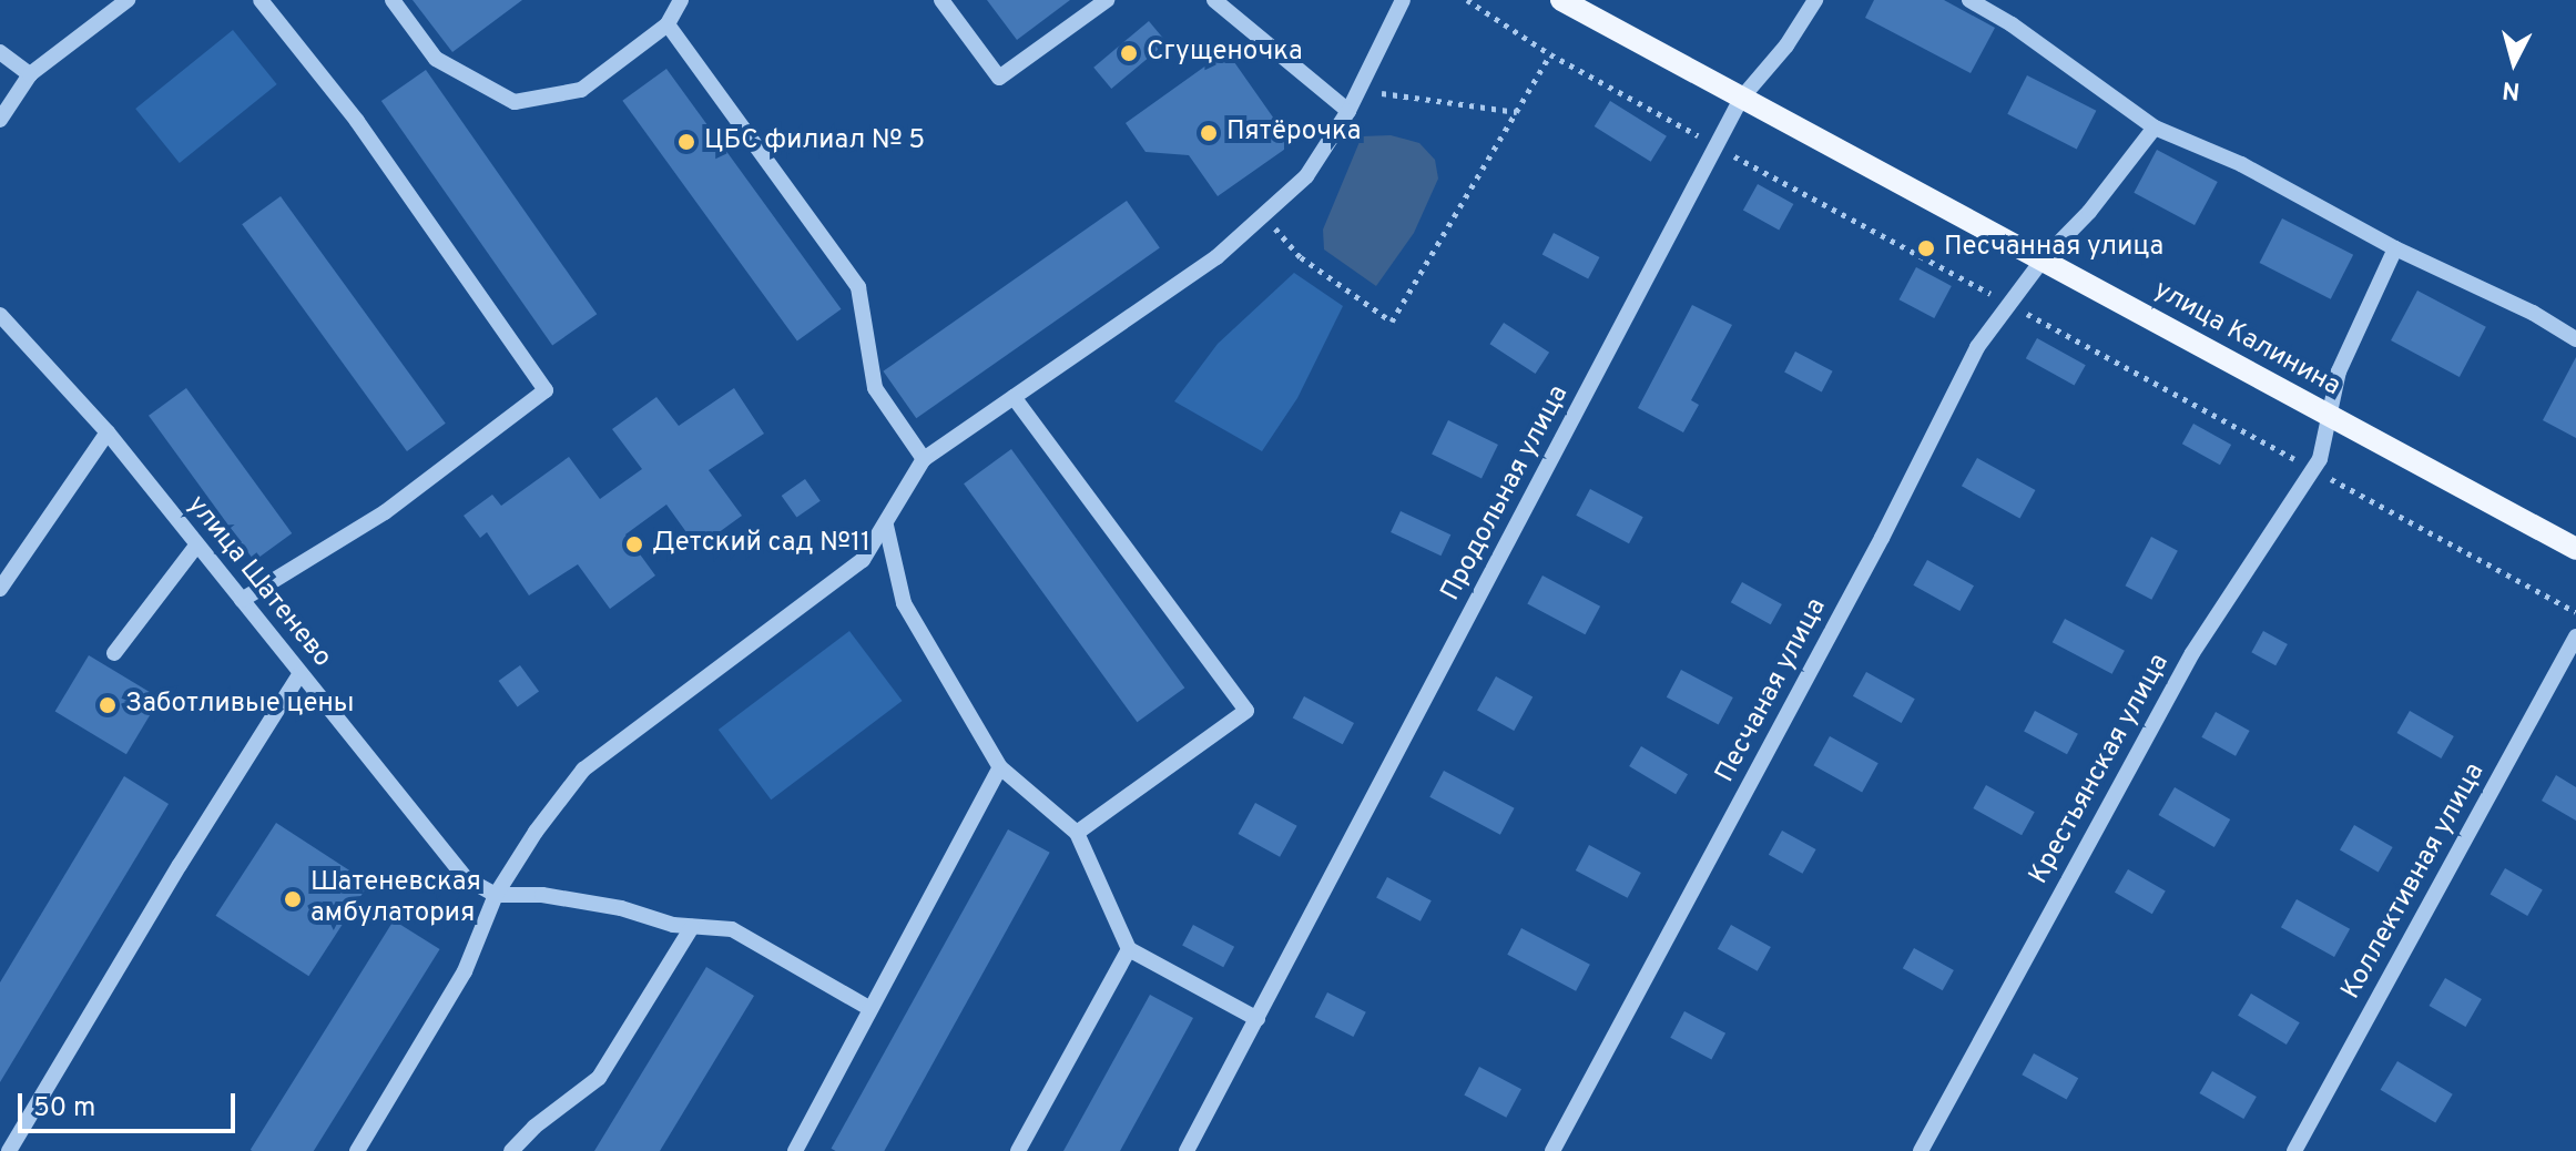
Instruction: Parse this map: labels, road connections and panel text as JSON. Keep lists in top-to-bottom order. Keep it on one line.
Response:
{"streets":{"main road":["улица Калинина"],"street":["Продольная улица","улица Шатенево","Песчаная улица","Крестьянская улица","Коллективная улица"]},"crossings":[["улица Калинина","Продольная улица"],["улица Калинина","Песчаная улица"],["улица Калинина","Крестьянская улица"]],"places":["Сгущеночка","Пятёрочка","ЦБС филиал № 5","Песчанная улица","Детский сад №11","Заботливые цены","Шатеневская амбулатория"],"scale_bar":"50 m","north":"bottom"}
